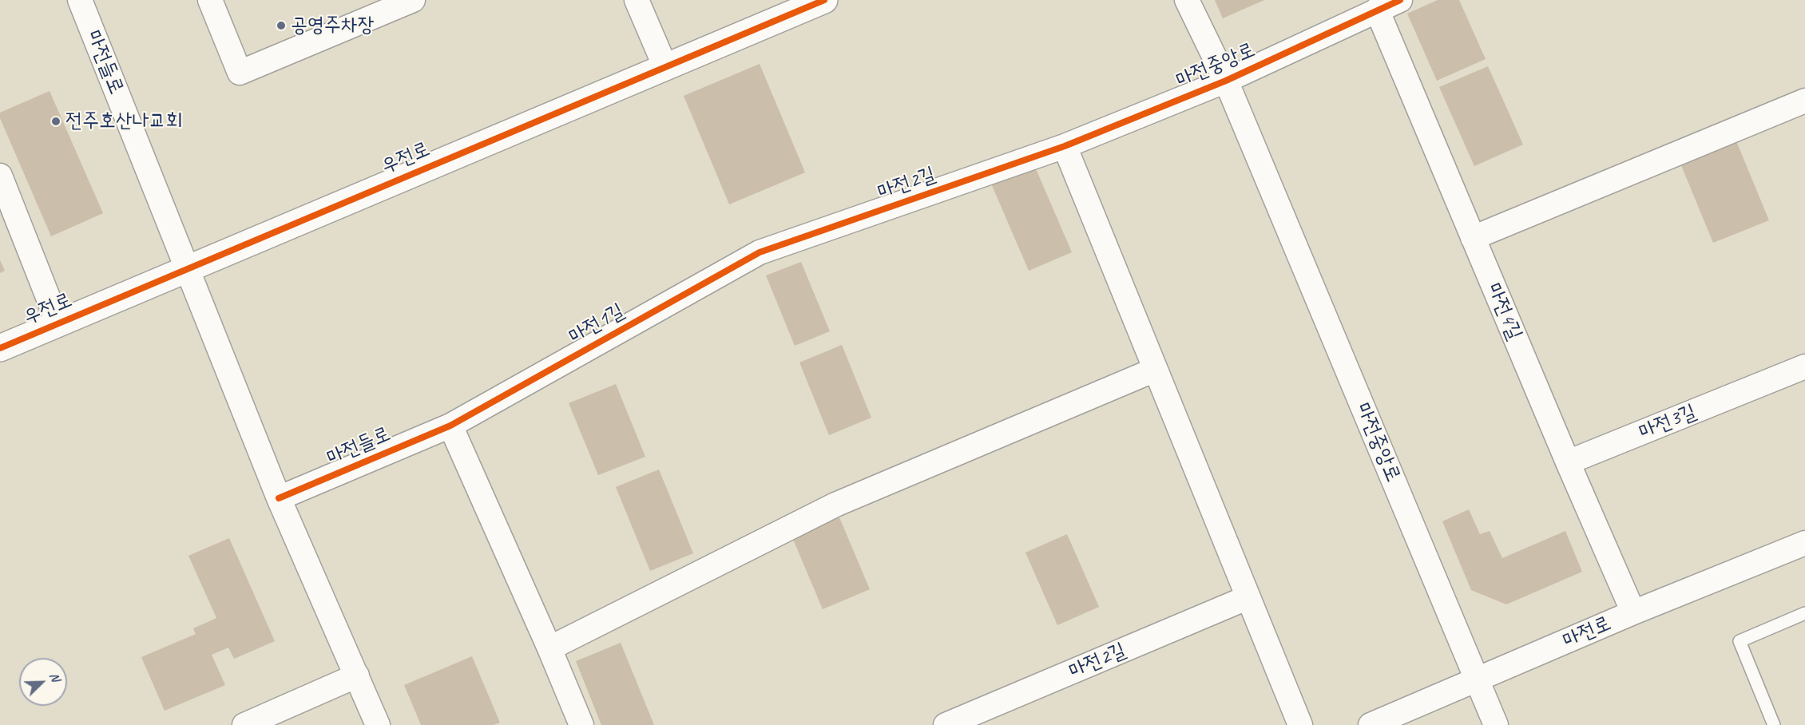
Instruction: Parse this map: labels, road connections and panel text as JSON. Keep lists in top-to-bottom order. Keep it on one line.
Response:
{"streets":{"street":["마전들로","마전중앙로","우전로","마전2길","마전4길","마전1길","마전3길","마전로"]},"crossings":[["마전들로","우전로"],["마전들로","마전1길"],["마전중앙로","마전2길"],["마전중앙로","마전4길"],["마전중앙로","마전로"],["마전2길","마전1길"],["마전4길","마전3길"],["마전4길","마전로"]],"places":["공영주차장","전주호산나교회"],"north":"top right"}
